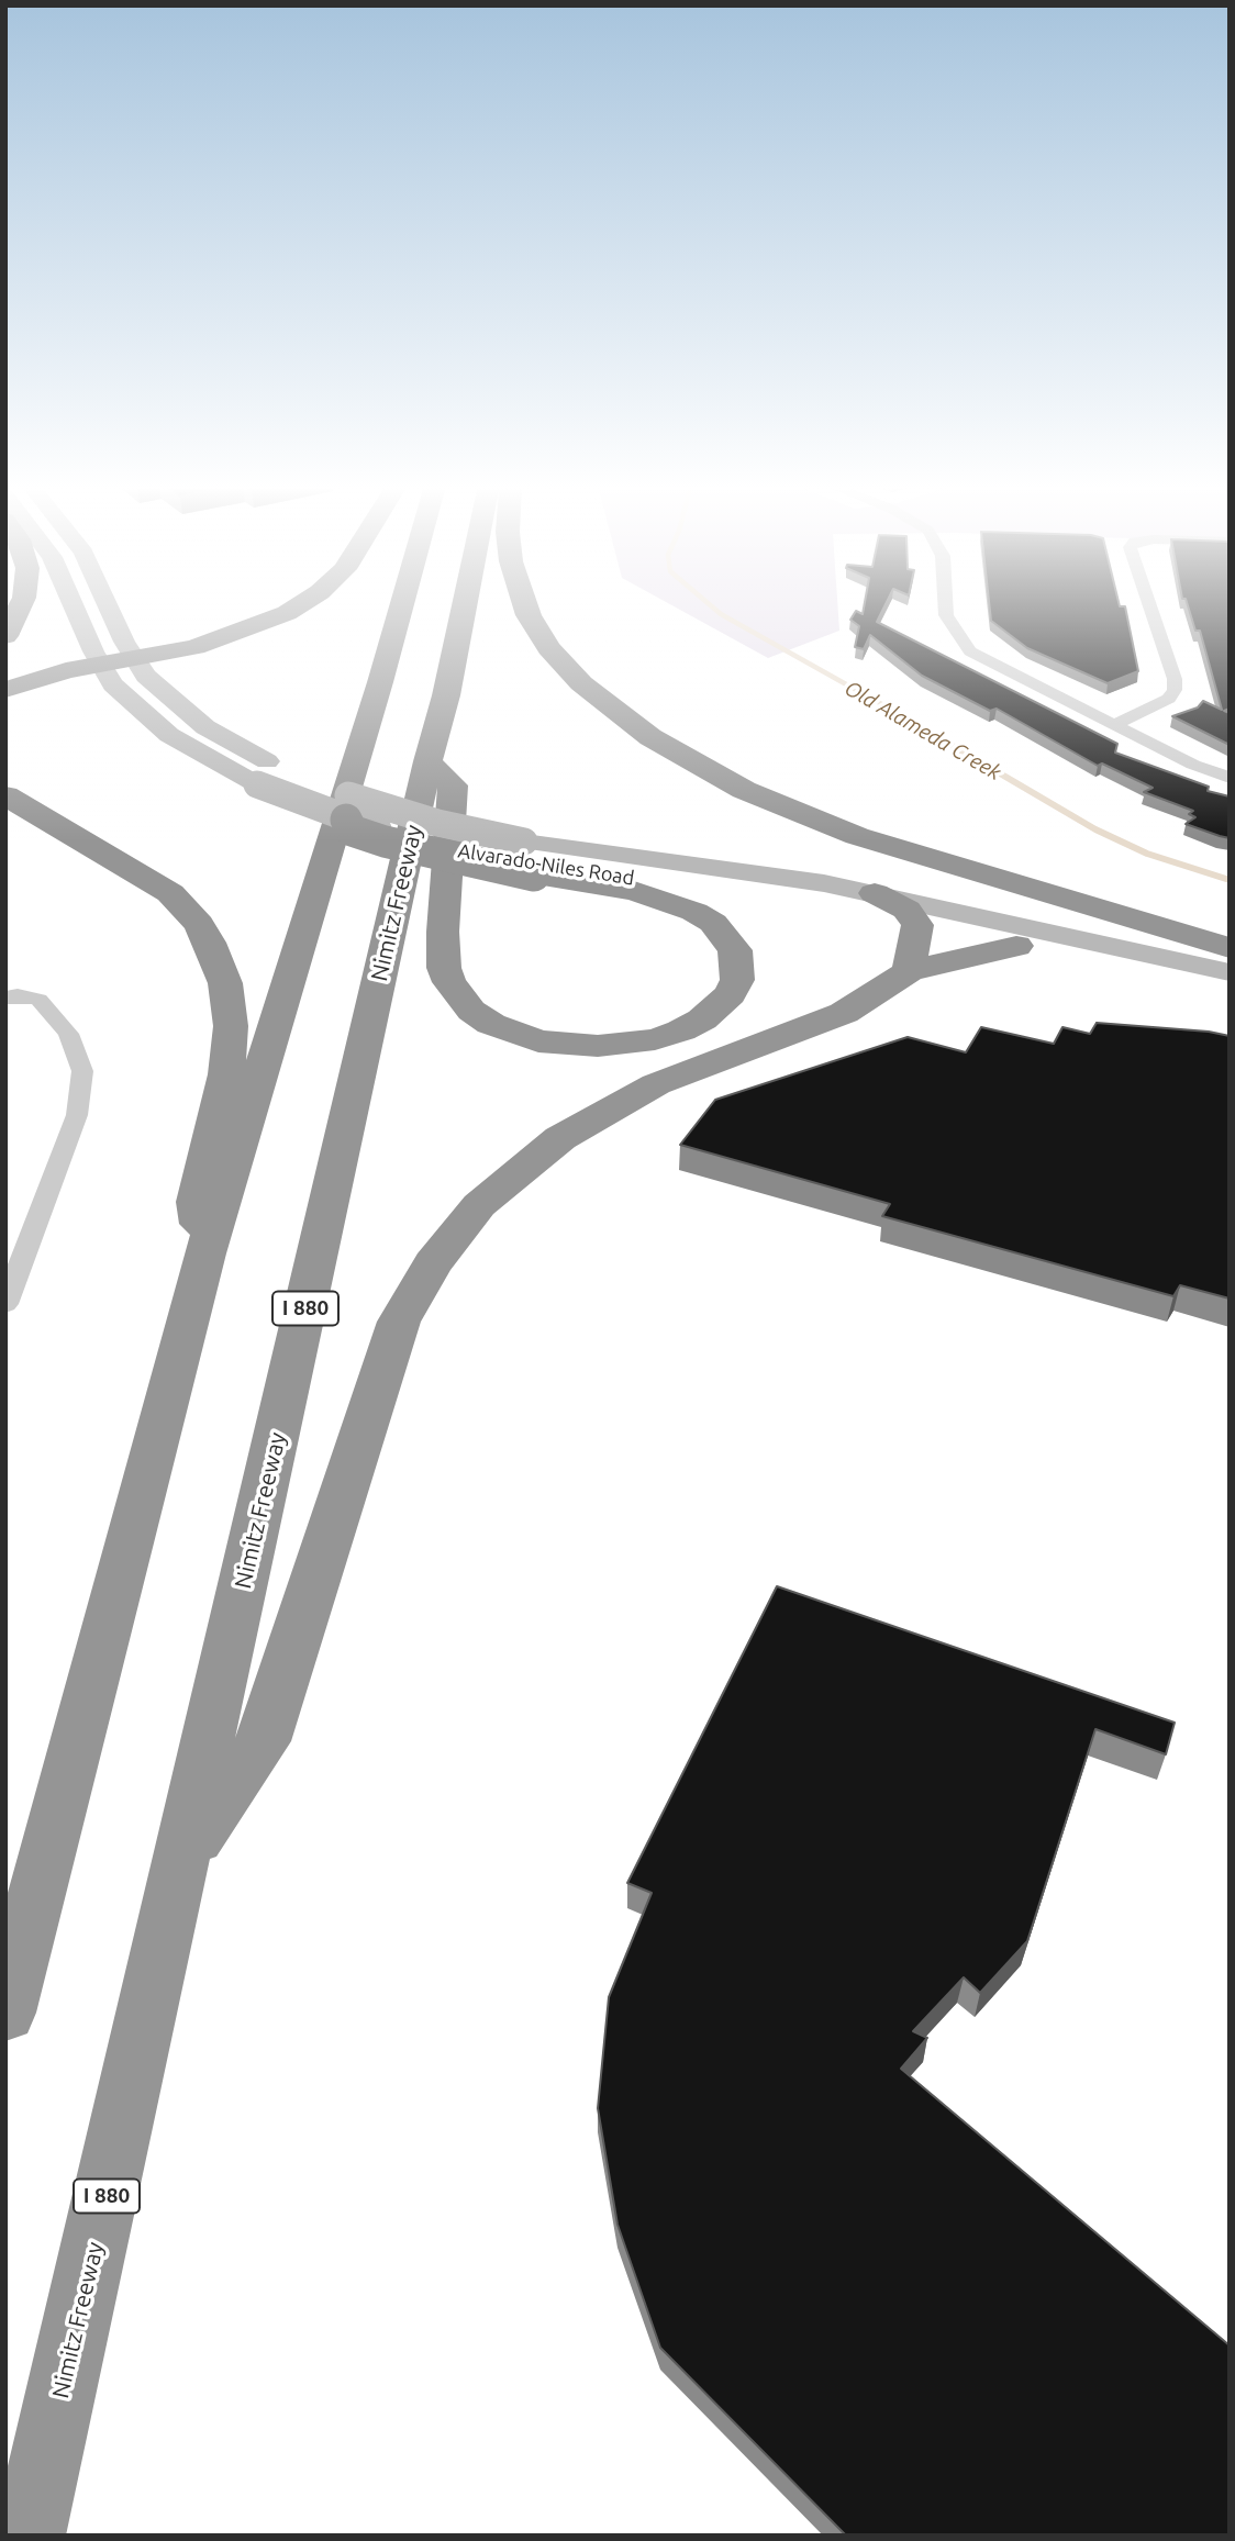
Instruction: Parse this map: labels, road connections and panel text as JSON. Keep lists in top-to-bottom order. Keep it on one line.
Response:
{"streets":{"highway":["Nimitz Freeway","I 880"],"main road":["Alvarado-Niles Road"]},"water":["Old Alameda Creek"]}
